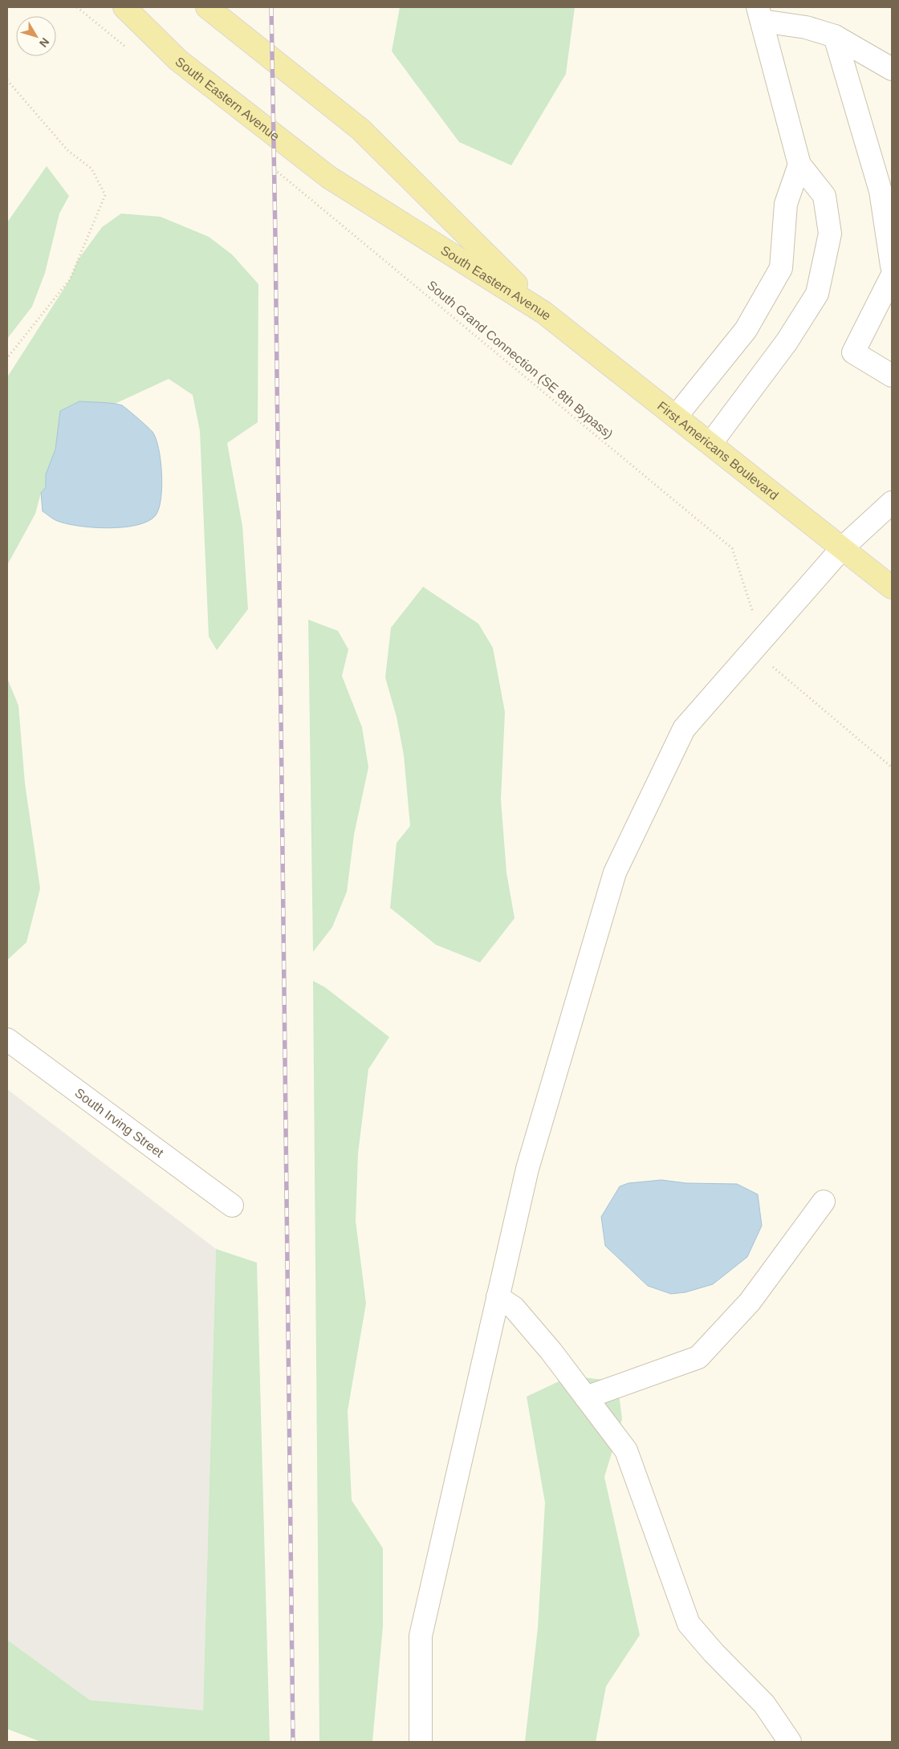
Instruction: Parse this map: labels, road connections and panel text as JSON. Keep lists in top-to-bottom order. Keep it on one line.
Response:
{"streets":{"main road":["South Eastern Avenue","First Americans Boulevard"],"street":["South Irving Street"],"path":["South Grand Connection (SE 8th Bypass)"]},"crossings":[["South Eastern Avenue","First Americans Boulevard"]],"north":"bottom right"}
